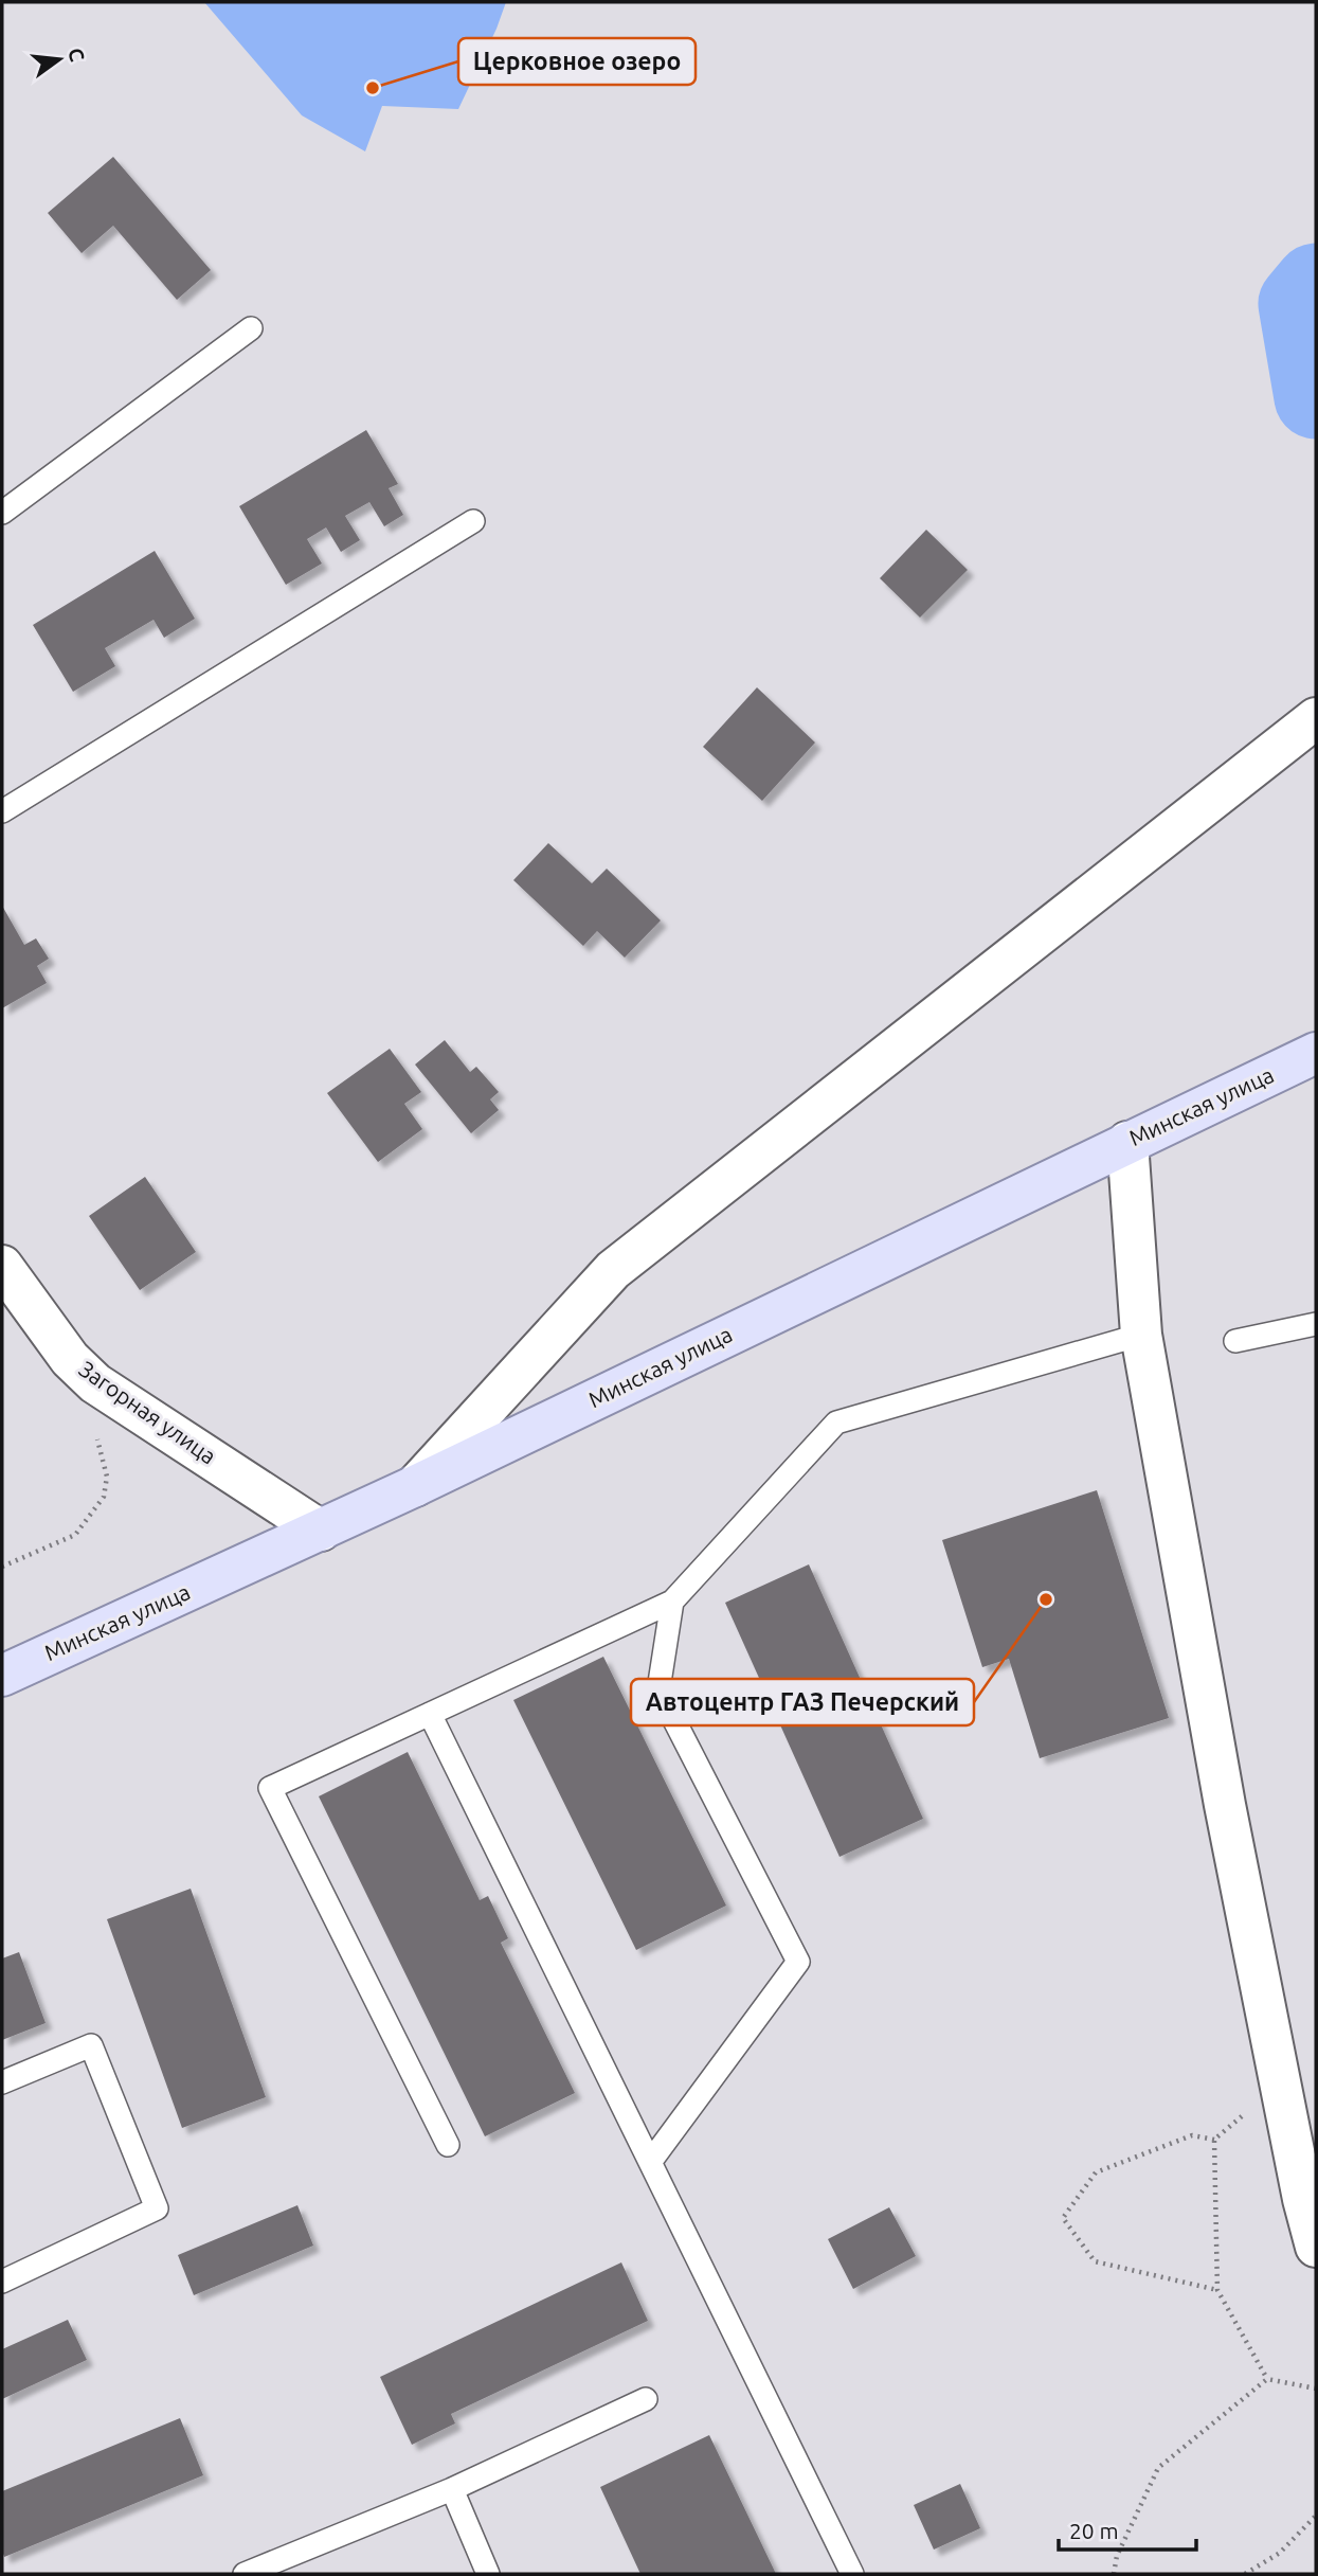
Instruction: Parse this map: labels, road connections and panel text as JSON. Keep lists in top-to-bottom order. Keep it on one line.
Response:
{"streets":{"main road":["Минская улица"],"street":["Загорная улица"]},"crossings":[["Минская улица","Загорная улица"]],"places":["Церковное озеро","Автоцентр ГАЗ Печерский"],"scale_bar":"20 m","north":"right"}
